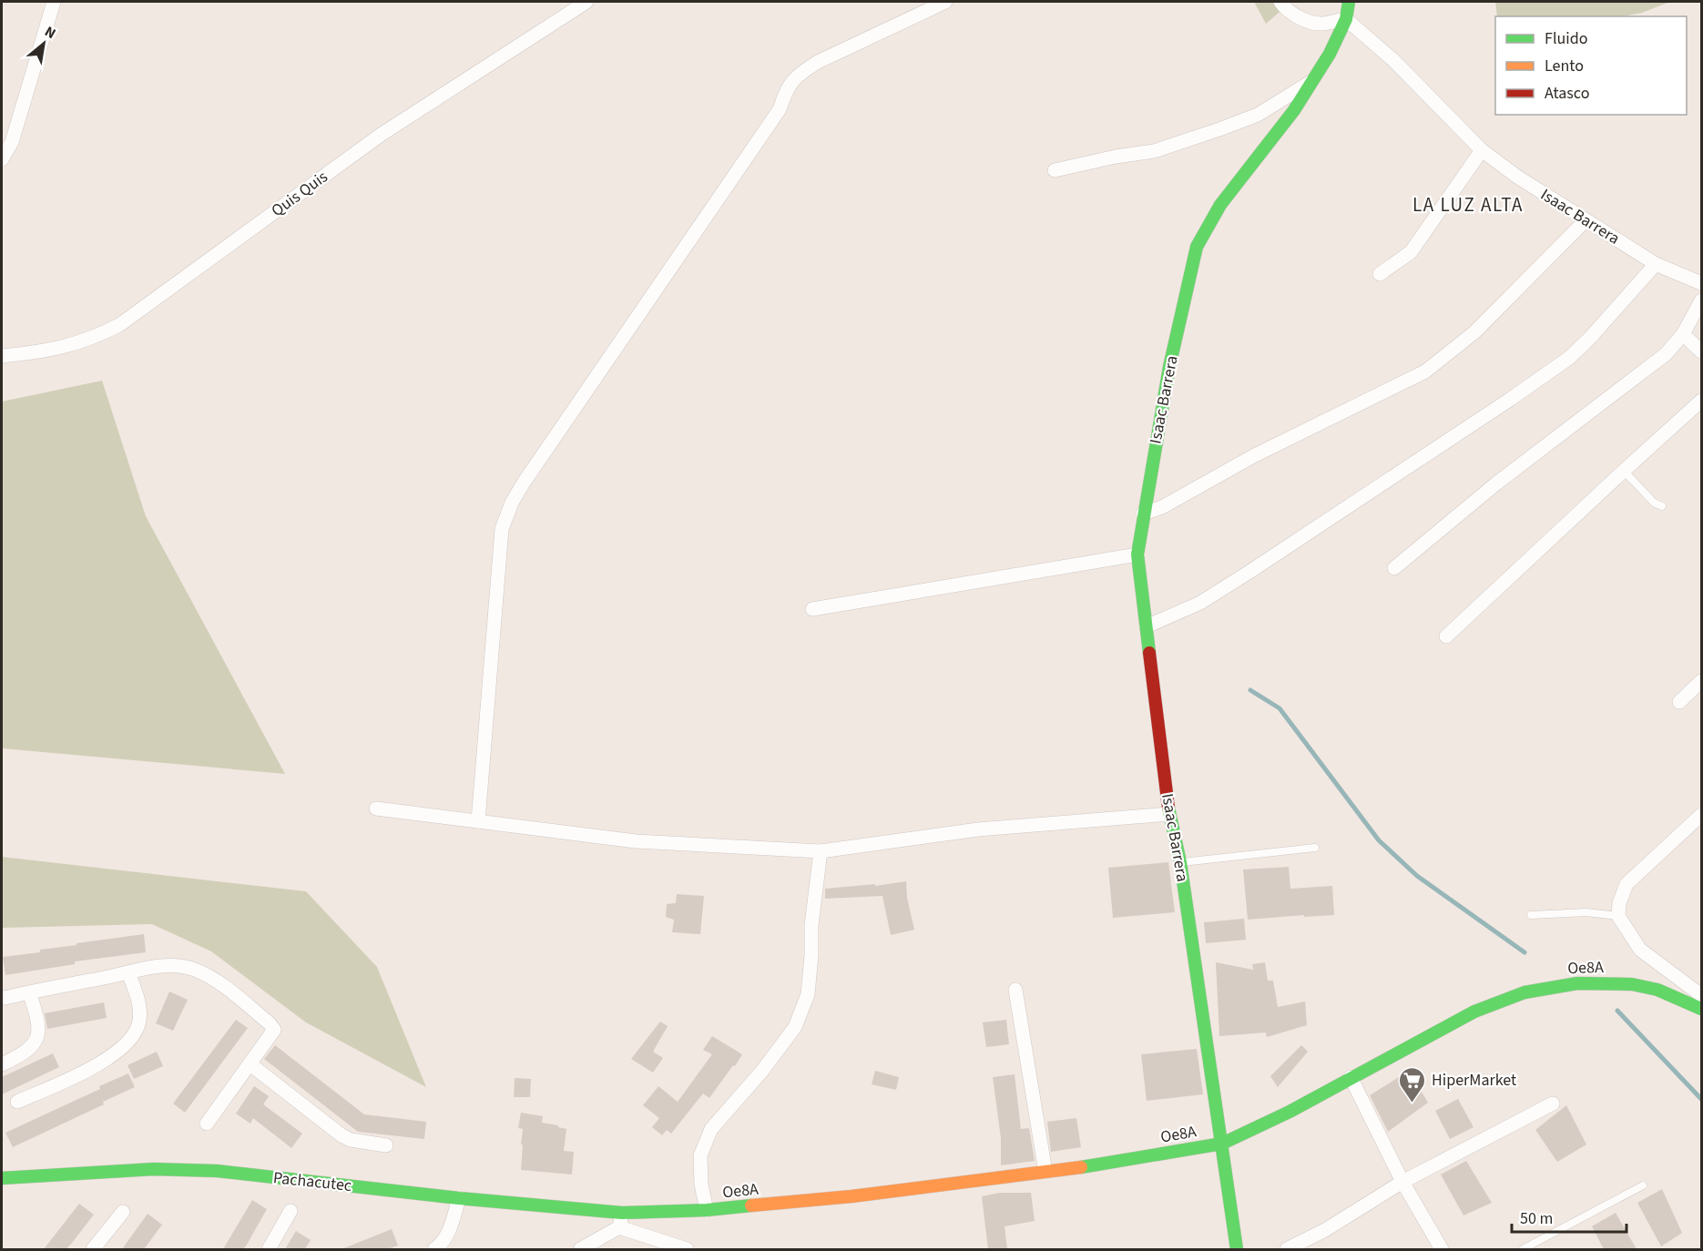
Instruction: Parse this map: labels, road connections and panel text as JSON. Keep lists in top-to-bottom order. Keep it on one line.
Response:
{"streets":{"street":["Quis Quis","Isaac Barrera","Oe8A","Pachacutec"]},"crossings":[["Isaac Barrera","Oe8A"],["Oe8A","Pachacutec"]],"districts":["LA LUZ ALTA"],"places":{"supermarket":["HiperMarket"]},"legend":["Fluido","Lento","Atasco"],"scale_bar":"50 m","north":"top right"}
